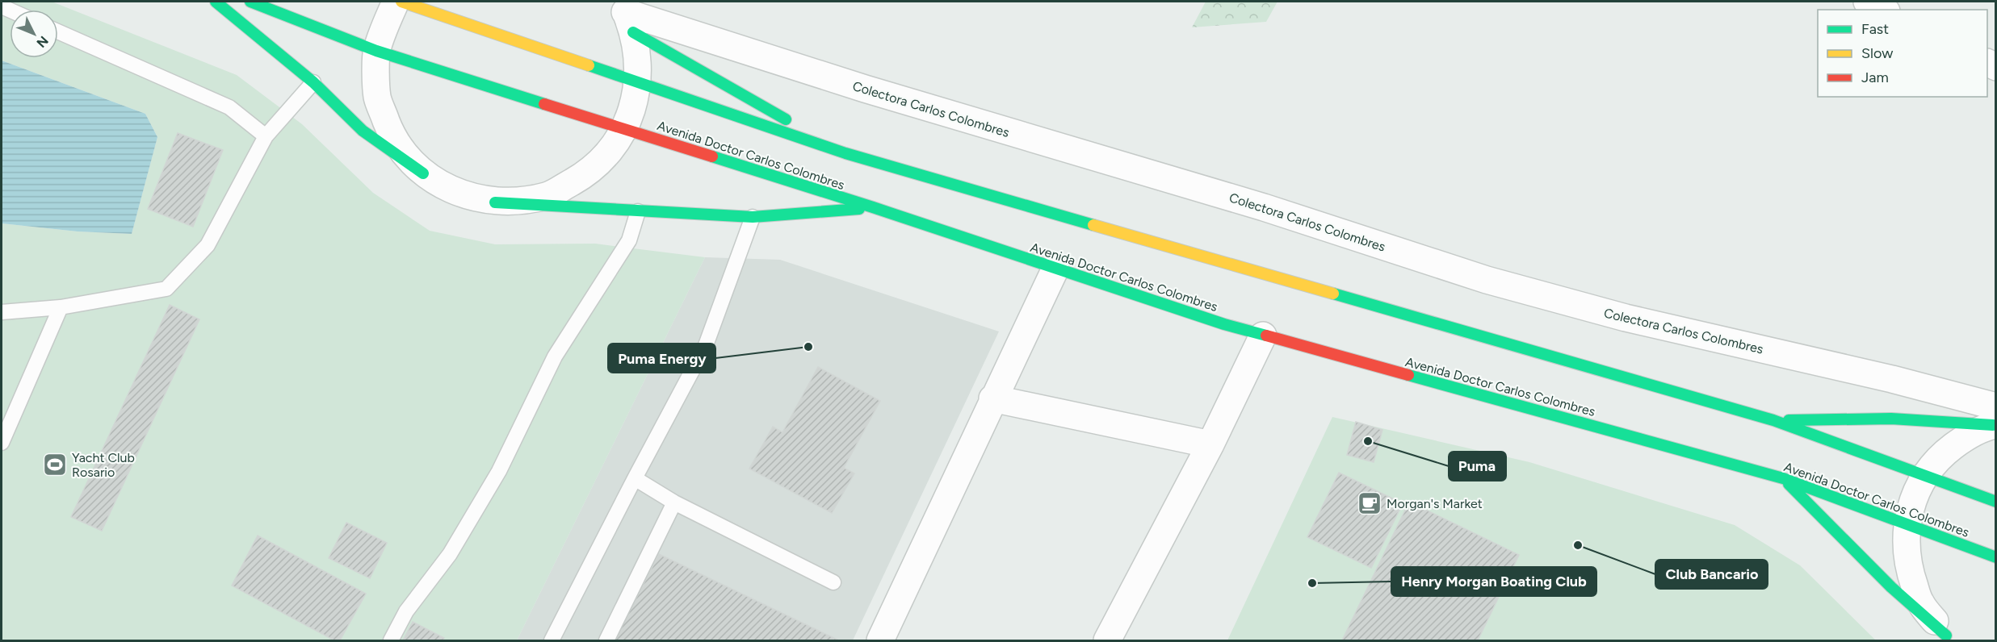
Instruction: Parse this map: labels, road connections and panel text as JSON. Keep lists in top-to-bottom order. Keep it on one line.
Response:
{"streets":{"main road":["Avenida Doctor Carlos Colombres"],"street":["Colectora Carlos Colombres"]},"places":{"other":["Puma Energy","Puma","Club Bancario","Henry Morgan Boating Club"],"sports":["Yacht Club Rosario"],"cafe":["Morgan's Market"]},"legend":["Fast","Slow","Jam"],"north":"bottom right"}
